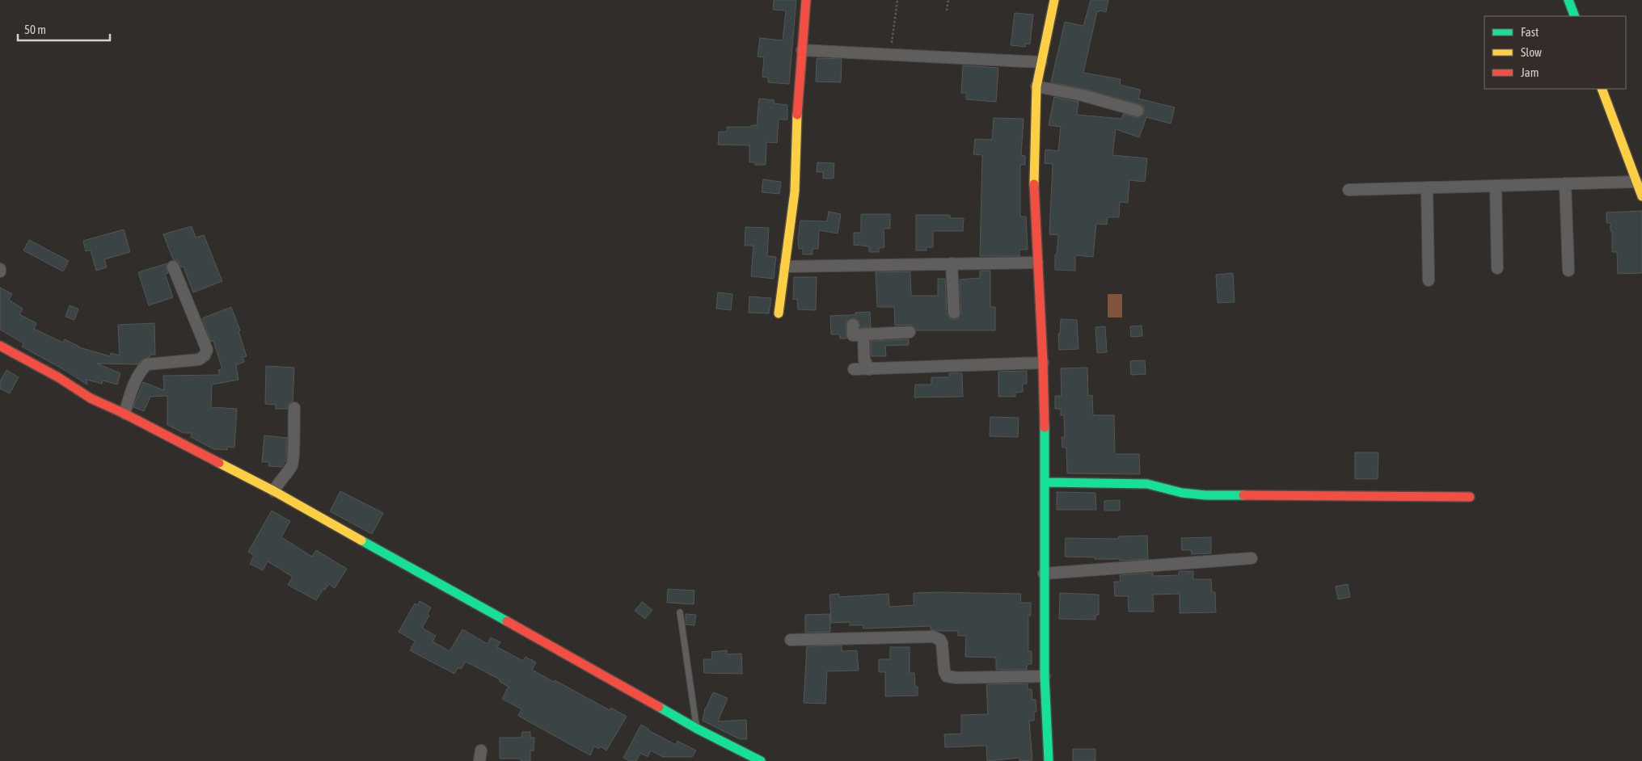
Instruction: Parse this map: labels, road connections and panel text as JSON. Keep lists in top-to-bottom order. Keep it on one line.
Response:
{"legend":["Fast","Slow","Jam"],"scale_bar":"50 m"}
